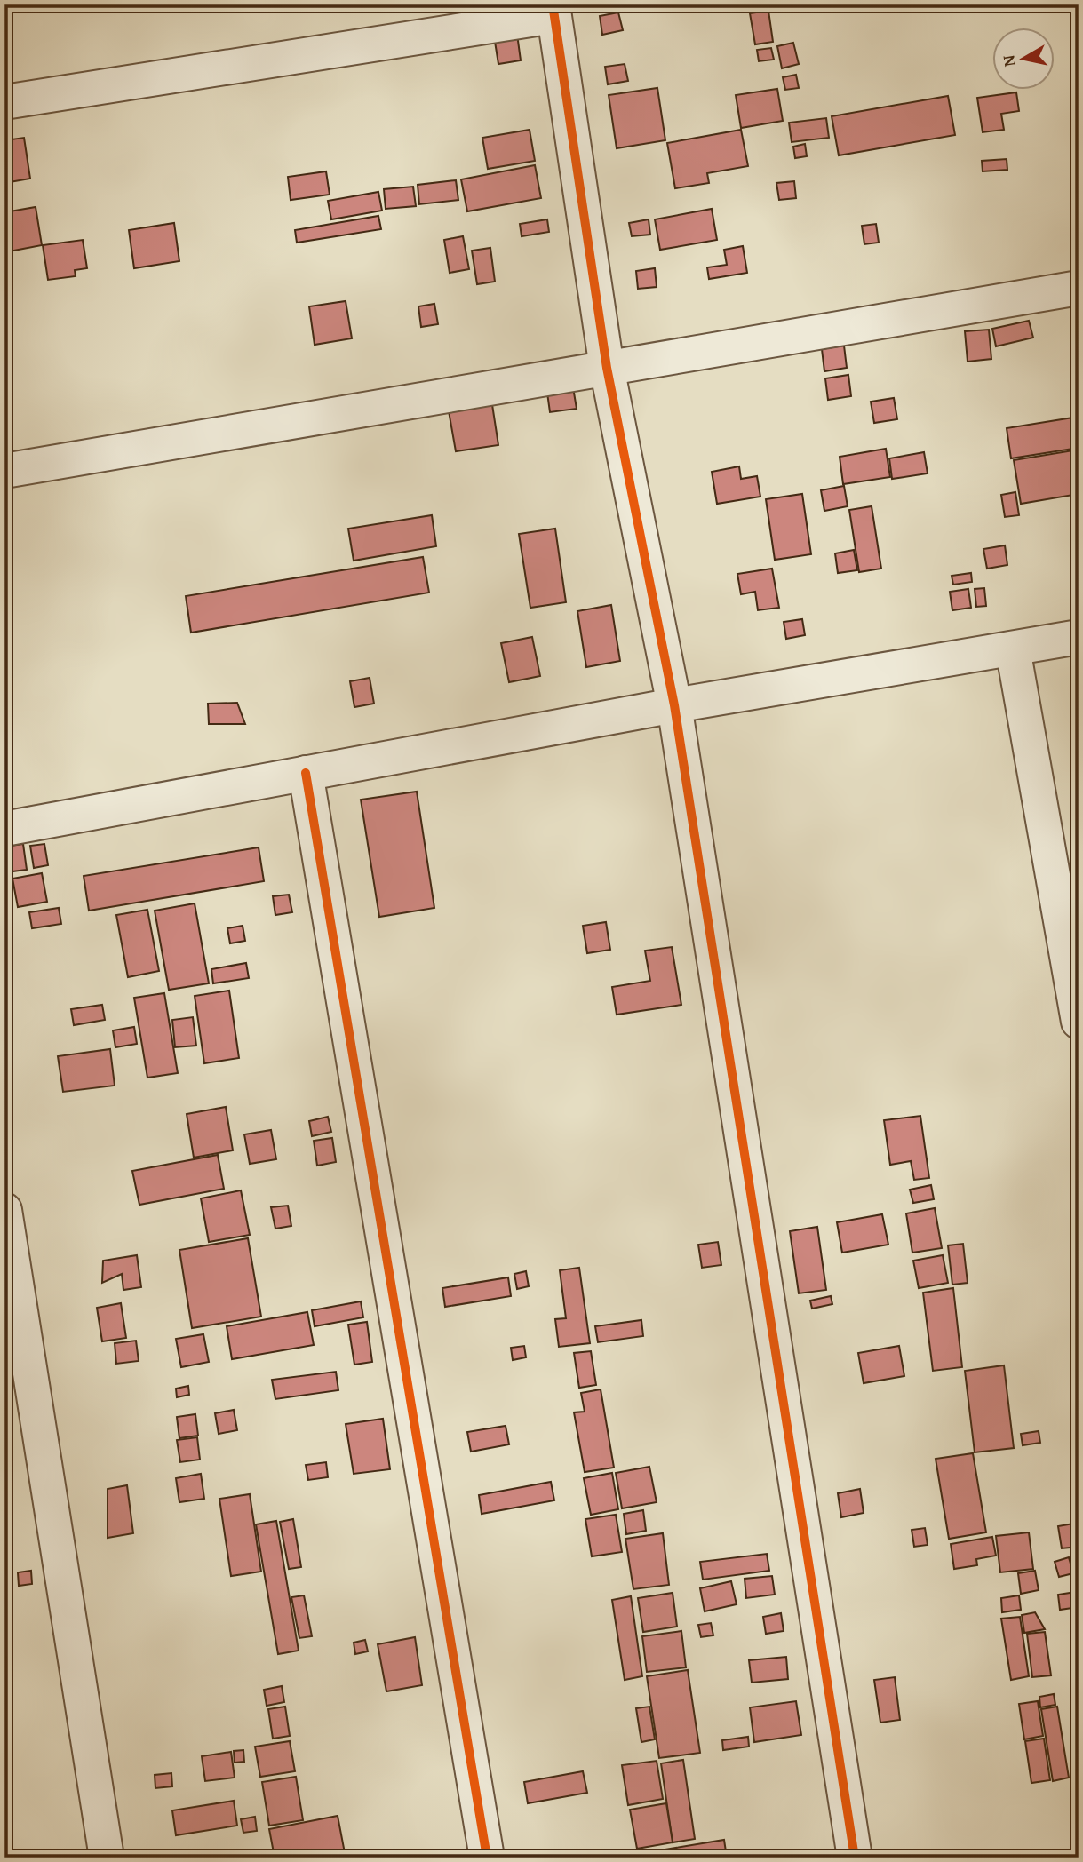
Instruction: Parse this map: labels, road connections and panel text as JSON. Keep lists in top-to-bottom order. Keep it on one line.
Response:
{"north":"left"}
